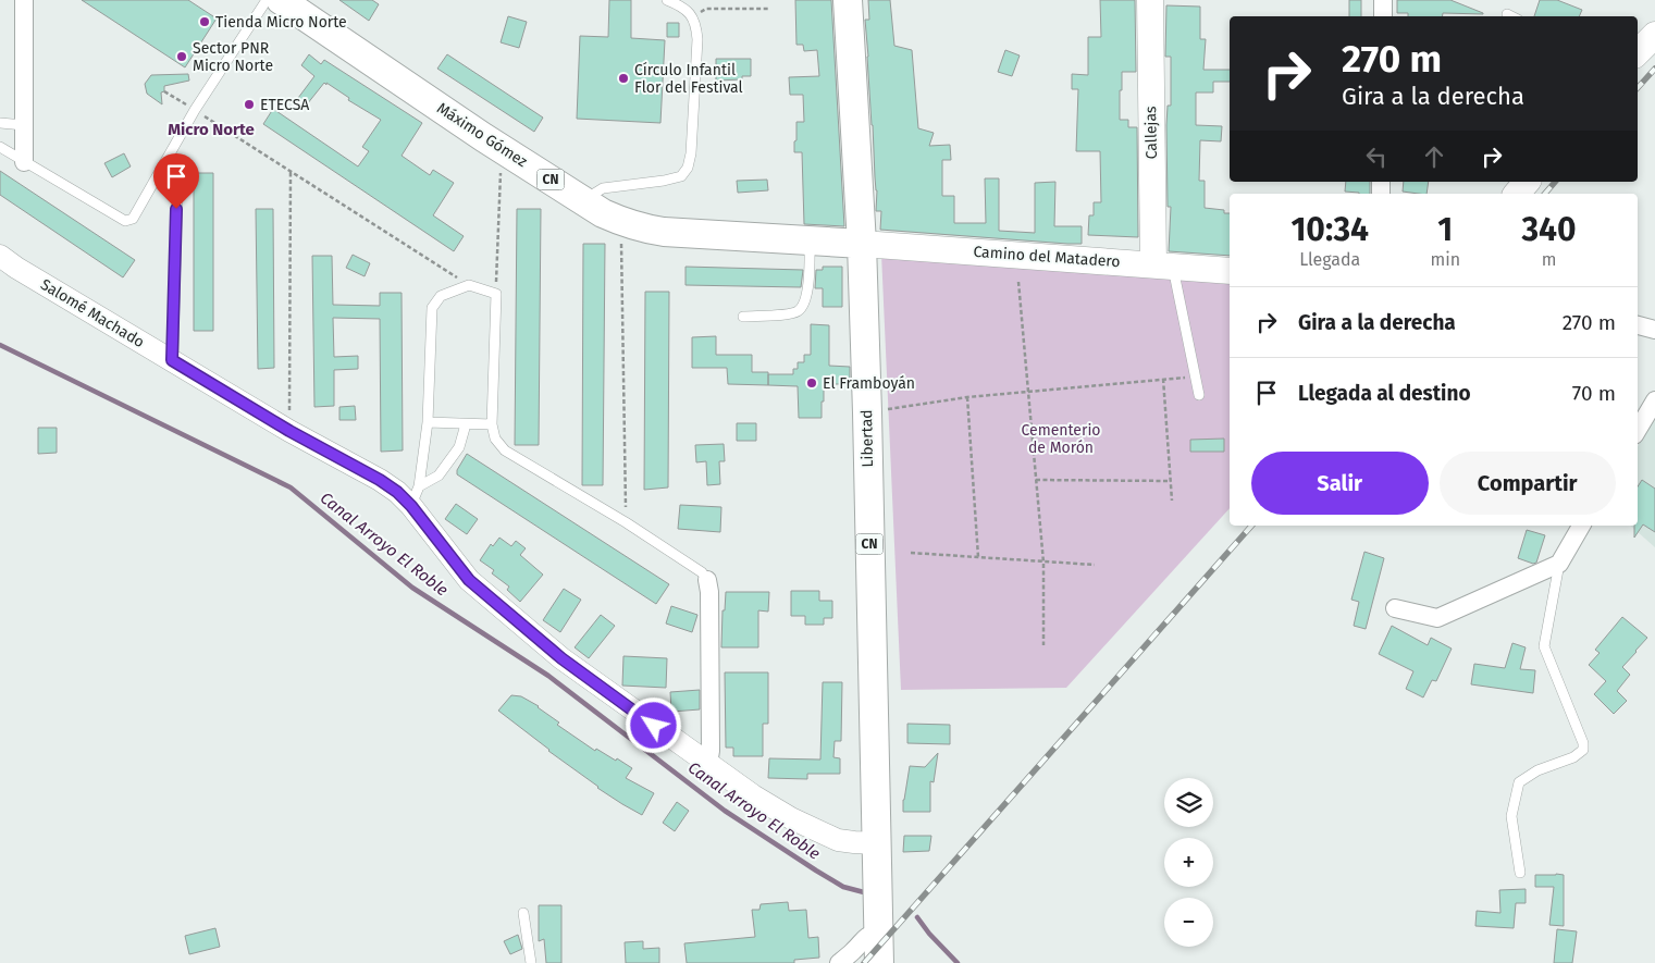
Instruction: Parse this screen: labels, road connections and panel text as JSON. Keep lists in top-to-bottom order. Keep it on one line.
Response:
{"streets":{"main road":["Callejas","Máximo Gómez","CN","Camino del Matadero","Libertad"],"street":["Salomé Machado"]},"crossings":[["Callejas","Camino del Matadero"],["Máximo Gómez","Camino del Matadero"],["Máximo Gómez","Libertad"],["CN","Salomé Machado"],["CN","Libertad"],["Camino del Matadero","Libertad"],["Salomé Machado","Libertad"]],"districts":["Micro Norte"],"water":["Canal Arroyo El Roble"],"parks":["Cementerio de Morón"],"places":["Tienda Micro Norte","Sector PNR Micro Norte","Círculo Infantil Flor del Festival","ETECSA","El Framboyán"],"page":{"turn":["270 m","Gira a la derecha"],"eta":["10:34","Llegada","1","min","340","m"],"list":[{"name":"Gira a la derecha","value":"270 m"},{"name":"Llegada al destino","value":"70 m"}],"buttons":["Salir","Compartir"],"map_buttons":["+","−"]}}
